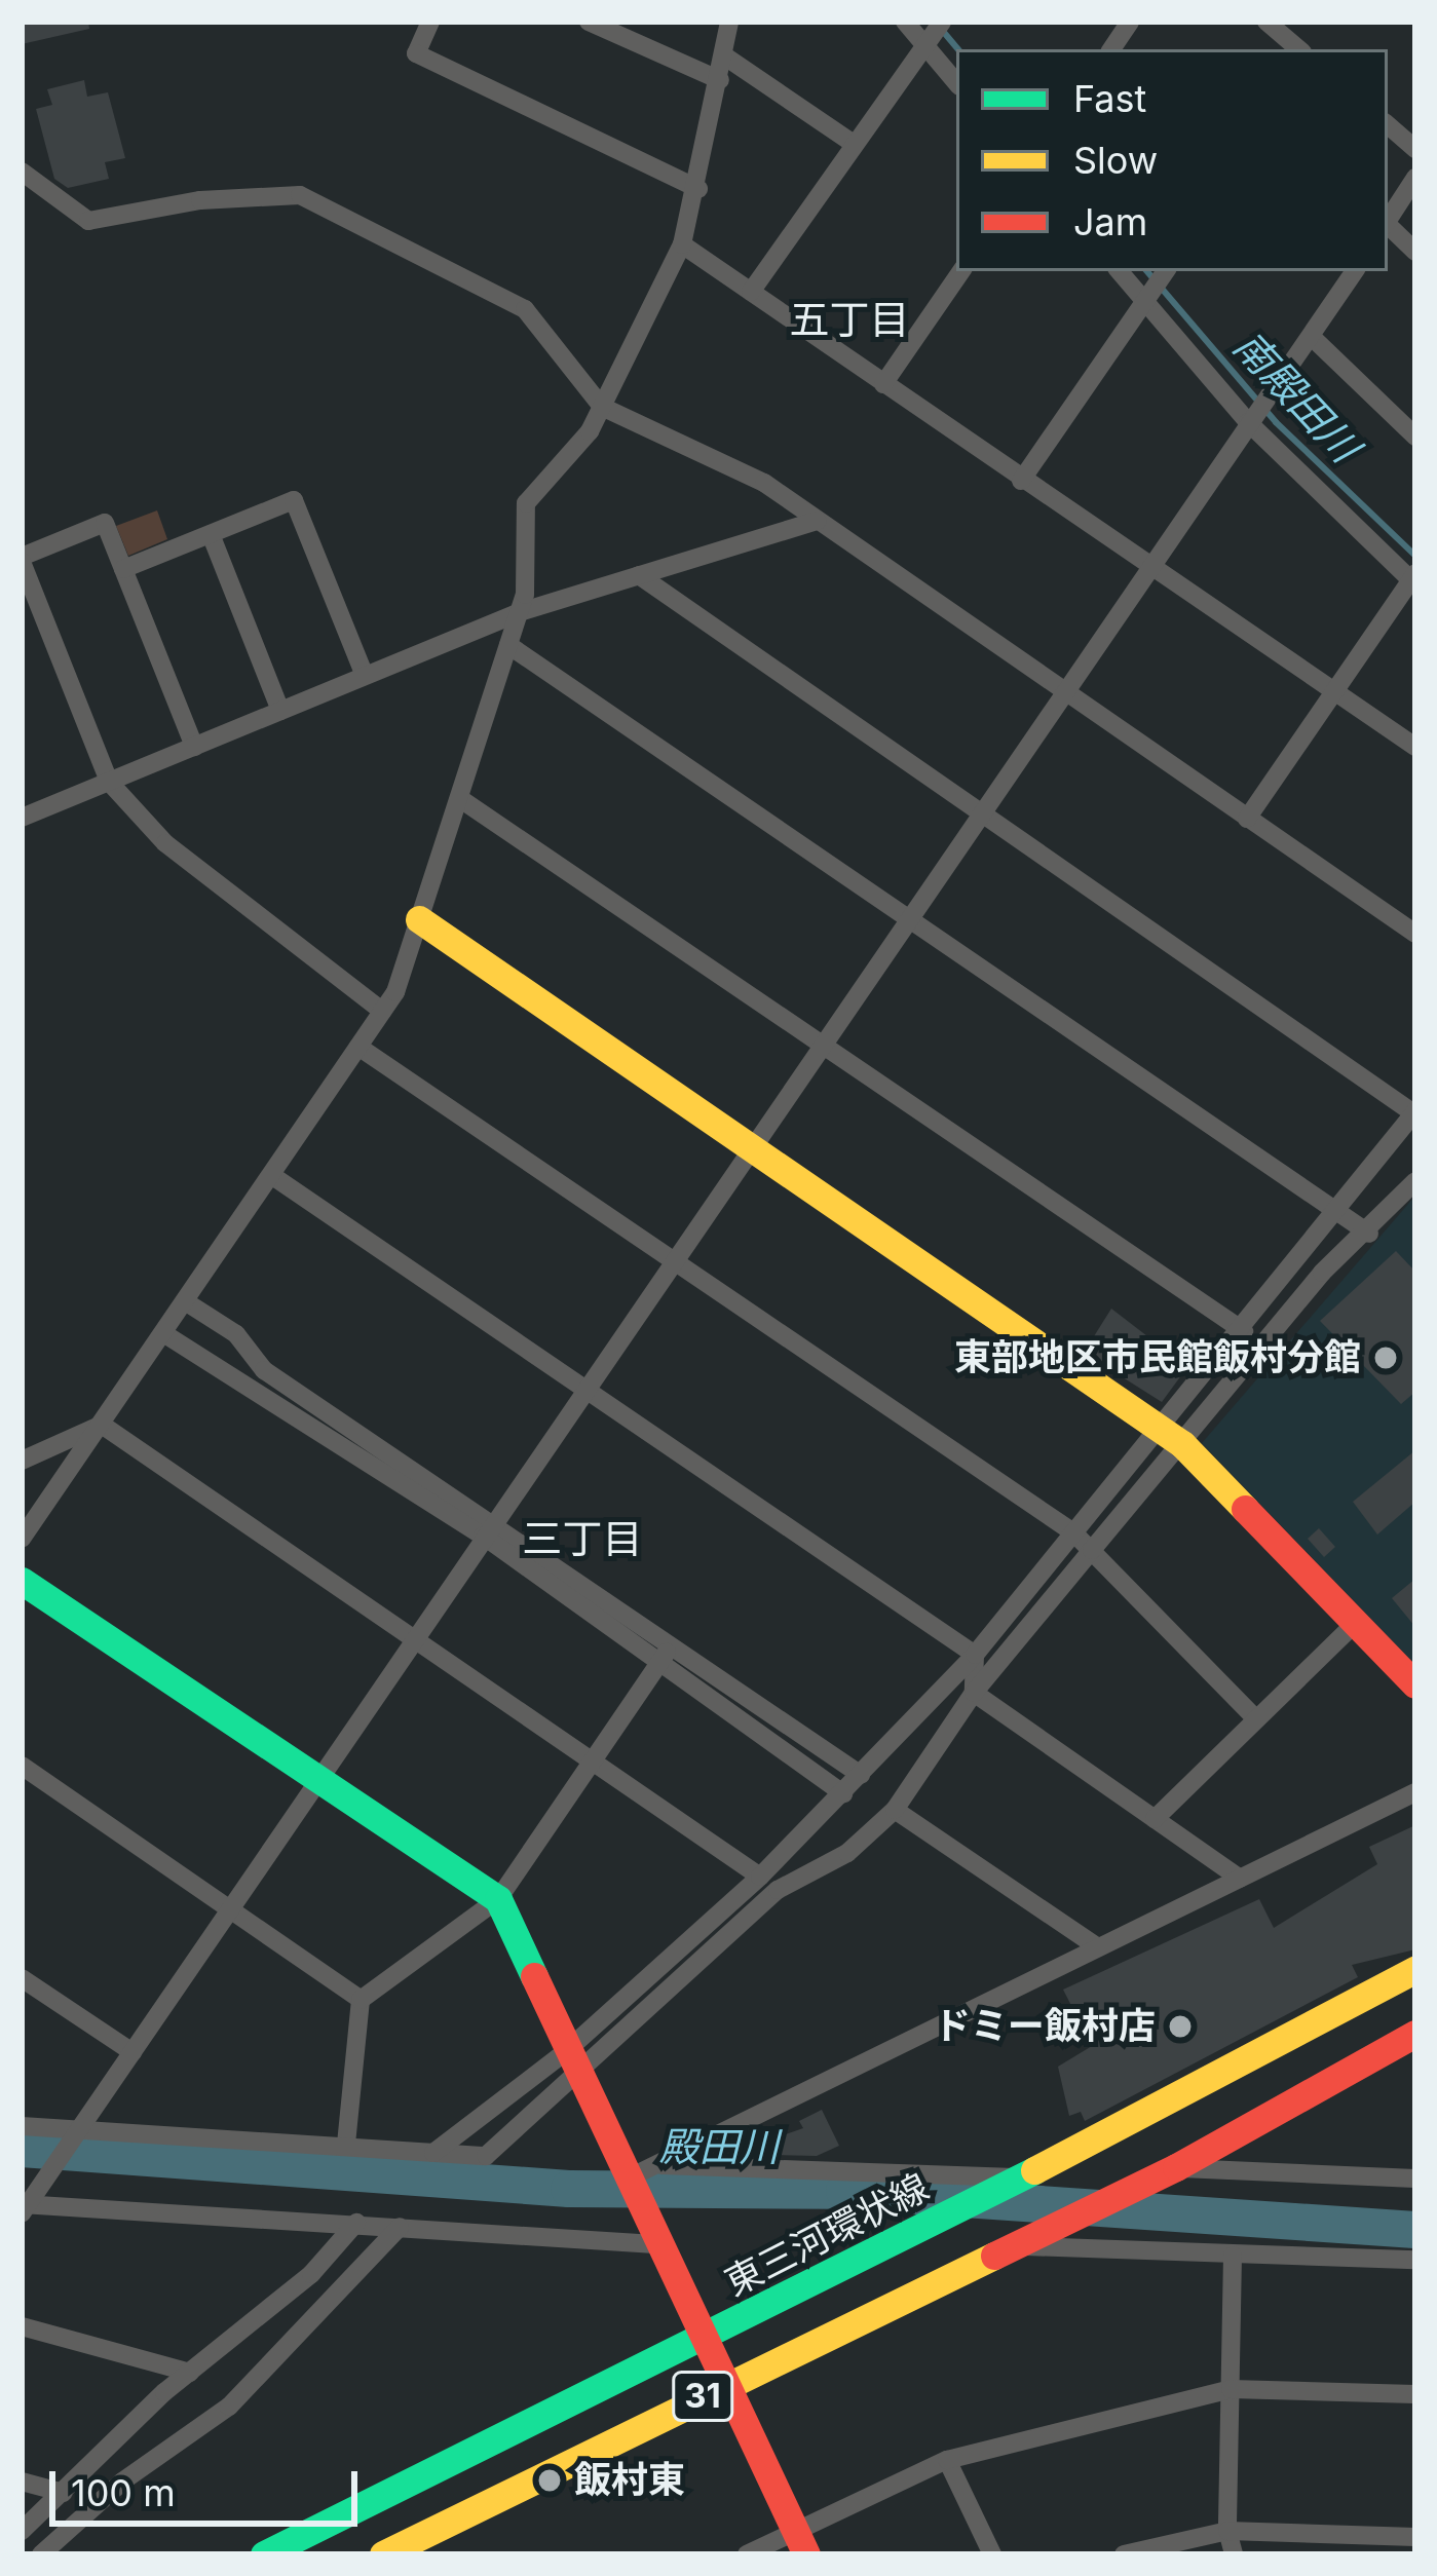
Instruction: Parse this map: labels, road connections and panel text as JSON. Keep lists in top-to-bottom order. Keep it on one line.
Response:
{"streets":{"street":["東三河環状線","31"]},"districts":["五丁目","三丁目"],"water":["南殿田川","殿田川"],"places":["東部地区市民館飯村分館","ドミー飯村店","飯村東"],"legend":["Fast","Slow","Jam"],"scale_bar":"100 m"}
